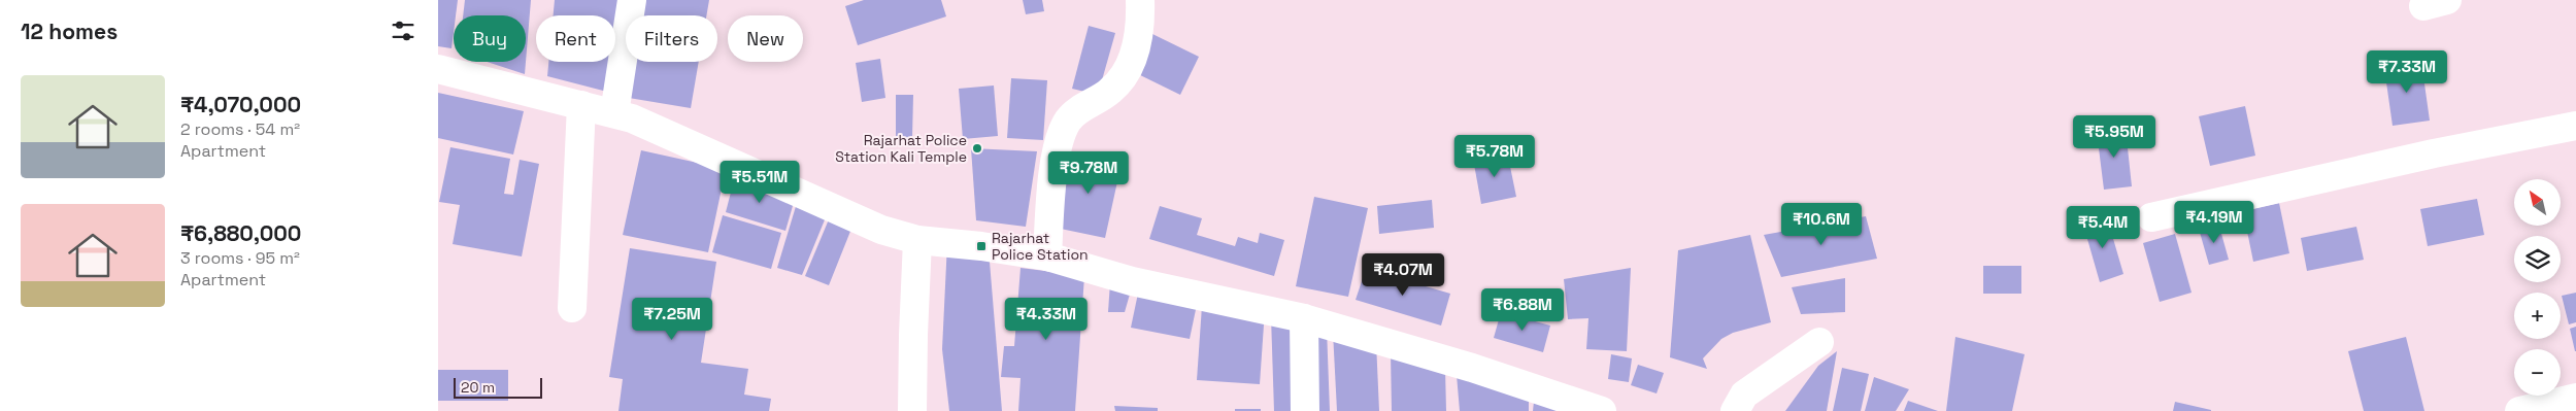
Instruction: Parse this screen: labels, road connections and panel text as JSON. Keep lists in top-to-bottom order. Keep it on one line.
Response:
{"places":{"other":["Rajarhat Police Station Kali Temple"],"transit":["Rajarhat Police Station"]},"scale_bar":"20 m","north":"top left","page":{"heading":"12 homes","chip":["Buy","Rent","Filters","New"],"price":["₹7.33M","₹5.95M","₹5.78M","₹9.78M","₹5.51M","₹4.19M","₹10.6M","₹5.4M","₹4.07M","₹6.88M","₹7.25M","₹4.33M"],"list":[{"name":"₹4,070,000","note":"2 rooms · 54 m² · Apartment"},{"name":"₹6,880,000","note":"3 rooms · 95 m² · Apartment"}],"map_buttons":["+","−"],"scale":"20 m"}}
